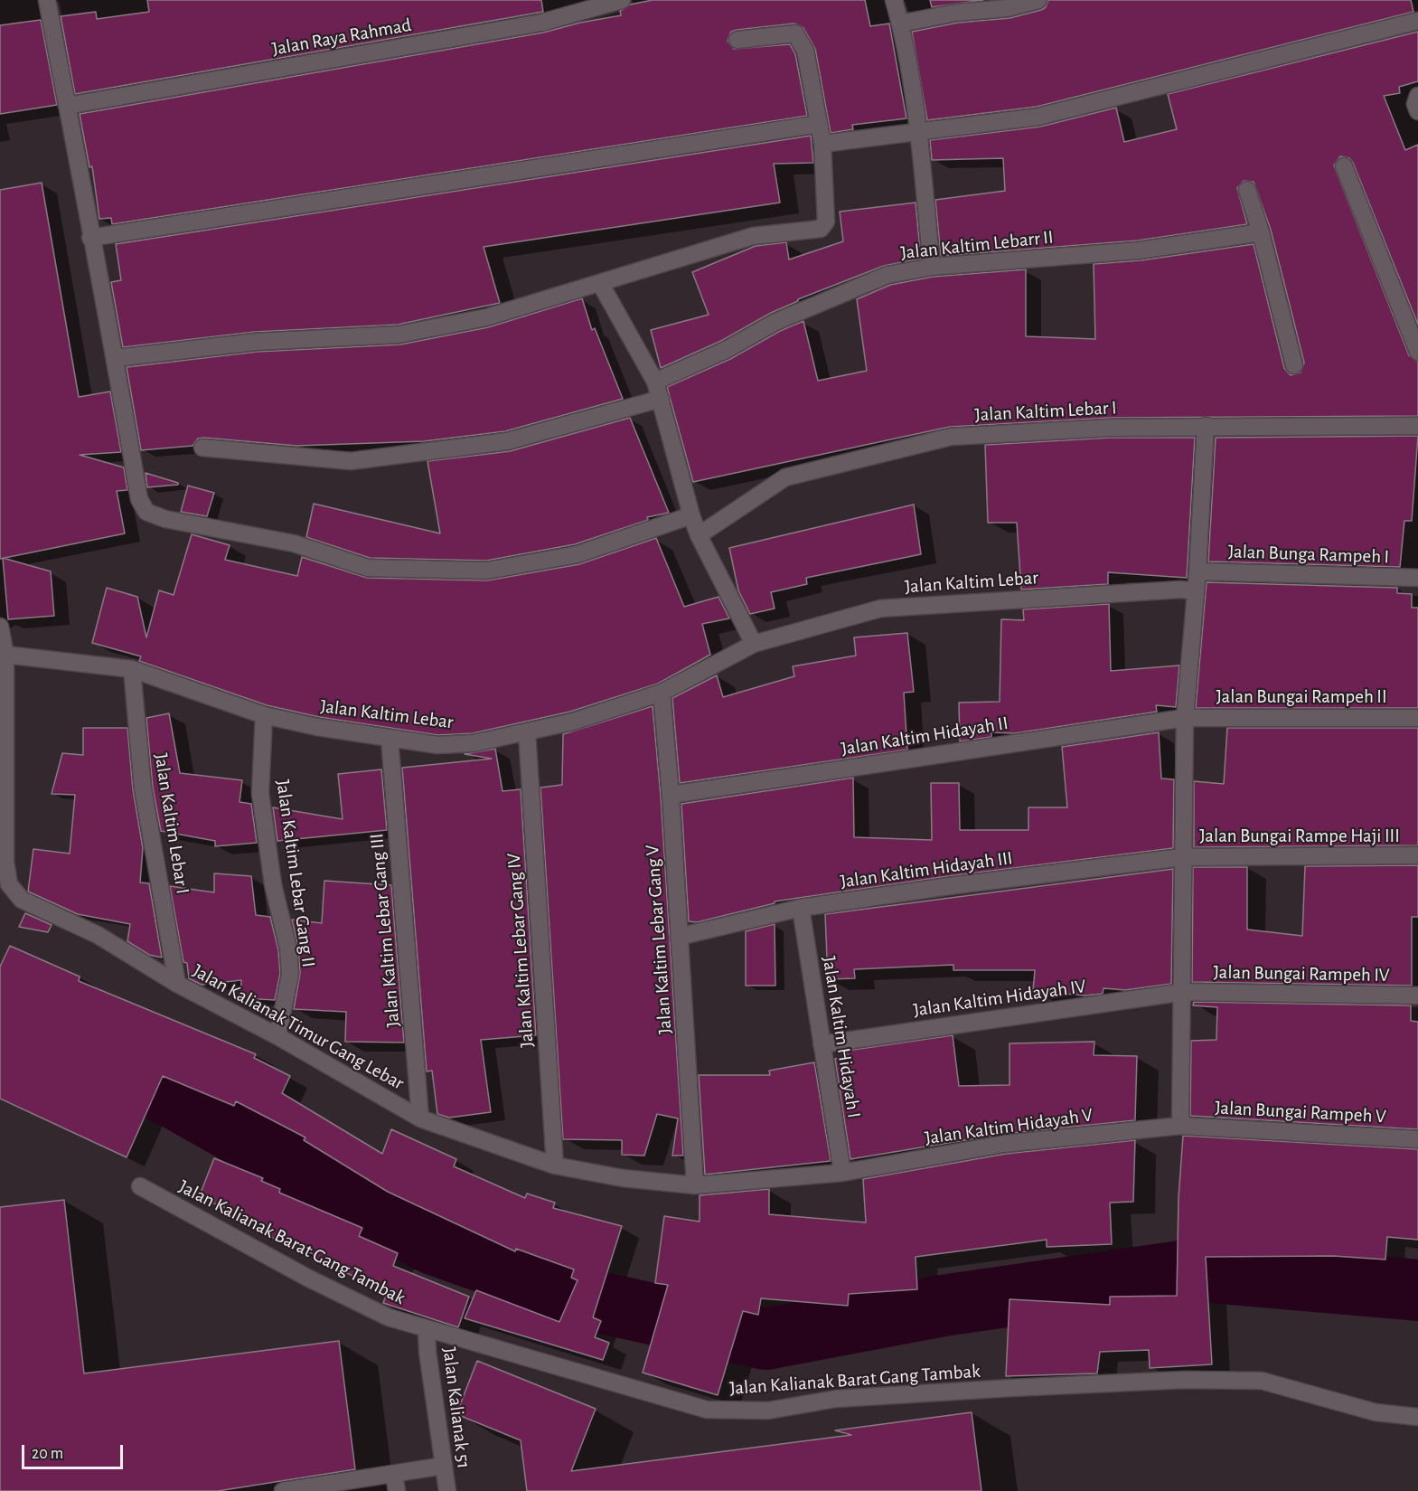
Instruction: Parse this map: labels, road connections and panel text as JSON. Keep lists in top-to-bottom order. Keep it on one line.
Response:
{"streets":{"street":["Jalan Raya Rahmad","Jalan Kaltim Lebarr II","Jalan Kaltim Lebar I","Jalan Bunga Rampeh I","Jalan Kaltim Lebar","Jalan Bungai Rampeh II","Jalan Kaltim Hidayah II","Jalan Bungai Rampe Haji III","Jalan Kaltim Hidayah III","Jalan Kaltim Lebar Gang II","Jalan Kaltim Lebar Gang III","Jalan Kaltim Lebar Gang V","Jalan Kaltim Lebar Gang IV","Jalan Bungai Rampeh IV","Jalan Kaltim Hidayah IV","Jalan Kalianak Timur Gang Lebar","Jalan Kaltim Hidayah I","Jalan Bungai Rampeh V","Jalan Kaltim Hidayah V","Jalan Kalianak Barat Gang Tambak","Jalan Kalianak 51"]},"crossings":[["Jalan Kaltim Lebar I","Jalan Kaltim Lebar"],["Jalan Kaltim Lebar I","Jalan Kalianak Timur Gang Lebar"],["Jalan Kaltim Lebar","Jalan Kaltim Lebar Gang II"],["Jalan Kaltim Lebar","Jalan Kaltim Lebar Gang III"],["Jalan Kaltim Lebar","Jalan Kaltim Lebar Gang V"],["Jalan Kaltim Lebar","Jalan Kaltim Lebar Gang IV"],["Jalan Kaltim Lebar","Jalan Kalianak Timur Gang Lebar"],["Jalan Bungai Rampeh II","Jalan Kaltim Hidayah II"],["Jalan Kaltim Hidayah II","Jalan Kaltim Lebar Gang V"],["Jalan Bungai Rampe Haji III","Jalan Kaltim Hidayah III"],["Jalan Kaltim Hidayah III","Jalan Kaltim Lebar Gang V"],["Jalan Kaltim Hidayah III","Jalan Kaltim Hidayah I"],["Jalan Kaltim Lebar Gang II","Jalan Kalianak Timur Gang Lebar"],["Jalan Kaltim Lebar Gang III","Jalan Kalianak Timur Gang Lebar"],["Jalan Kaltim Lebar Gang V","Jalan Kalianak Timur Gang Lebar"],["Jalan Kaltim Lebar Gang IV","Jalan Kalianak Timur Gang Lebar"],["Jalan Bungai Rampeh IV","Jalan Kaltim Hidayah IV"],["Jalan Kaltim Hidayah IV","Jalan Kaltim Hidayah I"],["Jalan Kalianak Timur Gang Lebar","Jalan Kaltim Hidayah I"],["Jalan Kalianak Timur Gang Lebar","Jalan Kaltim Hidayah V"],["Jalan Kaltim Hidayah I","Jalan Kaltim Hidayah V"],["Jalan Bungai Rampeh V","Jalan Kaltim Hidayah V"],["Jalan Kalianak Barat Gang Tambak","Jalan Kalianak 51"]],"scale_bar":"20 m"}
